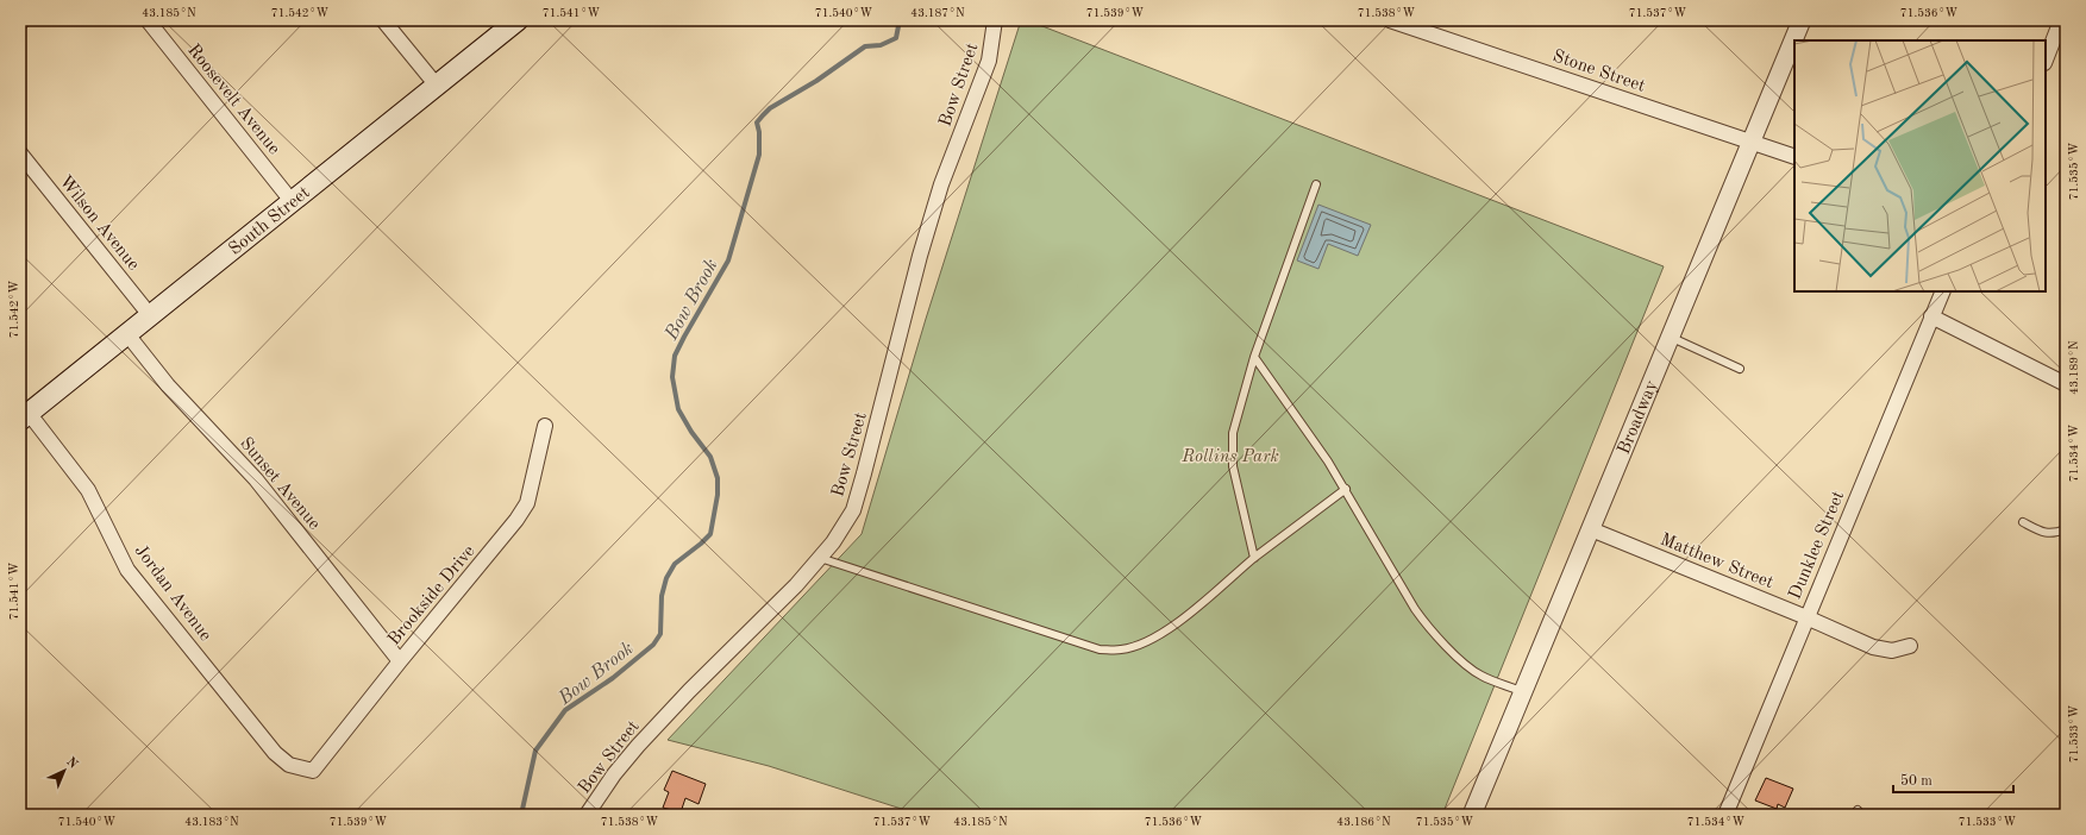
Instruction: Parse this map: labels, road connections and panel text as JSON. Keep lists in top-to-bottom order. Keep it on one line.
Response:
{"streets":{"main road":["South Street"],"street":["Stone Street","Bow Street","Roosevelt Avenue","Wilson Avenue","Broadway","Sunset Avenue","Dunklee Street","Matthew Street","Jordan Avenue","Brookside Drive"]},"crossings":[["Stone Street","Broadway"],["Roosevelt Avenue","South Street"],["South Street","Wilson Avenue"],["South Street","Sunset Avenue"],["South Street","Jordan Avenue"],["Broadway","Matthew Street"],["Sunset Avenue","Brookside Drive"],["Dunklee Street","Matthew Street"],["Jordan Avenue","Brookside Drive"]],"water":["Bow Brook"],"parks":["Rollins Park"],"scale_bar":"50 m","north":"top right","coordinates":["43.185°N","71.542°W","71.541°W","71.540°W","43.187°N","71.539°W","71.538°W","71.537°W","71.536°W","71.535°W","43.189°N","71.534°W","71.533°W","43.183°N","43.186°N"]}
